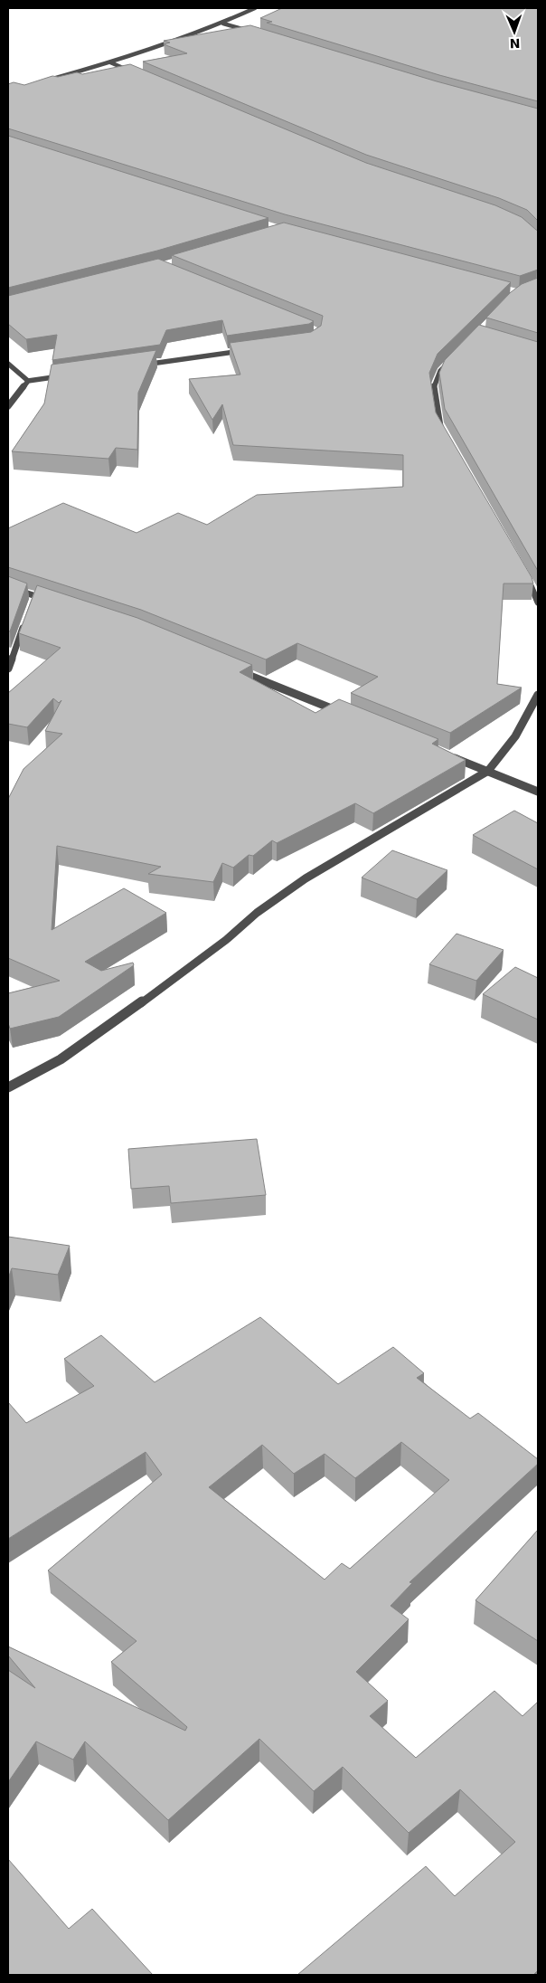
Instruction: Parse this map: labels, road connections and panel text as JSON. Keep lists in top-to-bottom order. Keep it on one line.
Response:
{"north":"bottom"}
